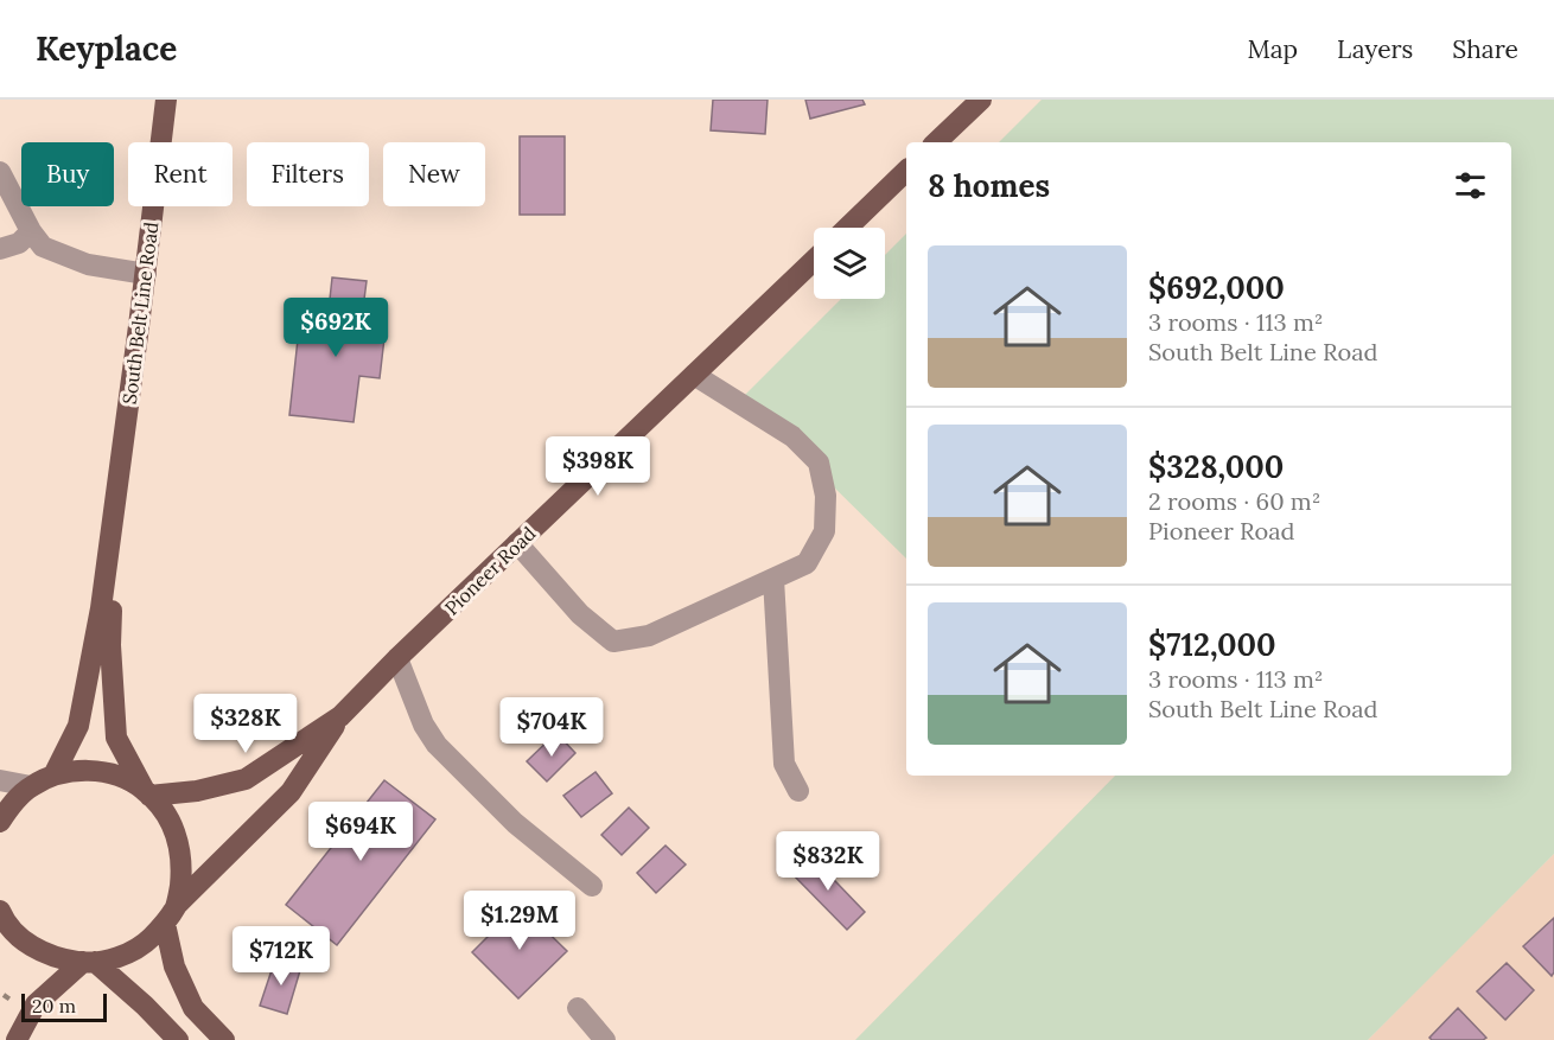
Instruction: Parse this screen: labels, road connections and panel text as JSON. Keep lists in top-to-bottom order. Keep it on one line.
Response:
{"streets":{"main road":["South Belt Line Road","Pioneer Road"]},"crossings":[["South Belt Line Road","Pioneer Road"]],"scale_bar":"20 m","page":{"header":"Keyplace","nav":["Map","Layers","Share"],"chip":["Buy","Rent","Filters","New"],"heading":"8 homes","list":[{"name":"$692,000","note":"3 rooms · 113 m² · South Belt Line Road"},{"name":"$328,000","note":"2 rooms · 60 m² · Pioneer Road"},{"name":"$712,000","note":"3 rooms · 113 m² · South Belt Line Road"}],"price":["$692K","$398K","$328K","$704K","$694K","$832K","$1.29M","$712K"],"scale":"20 m"}}
